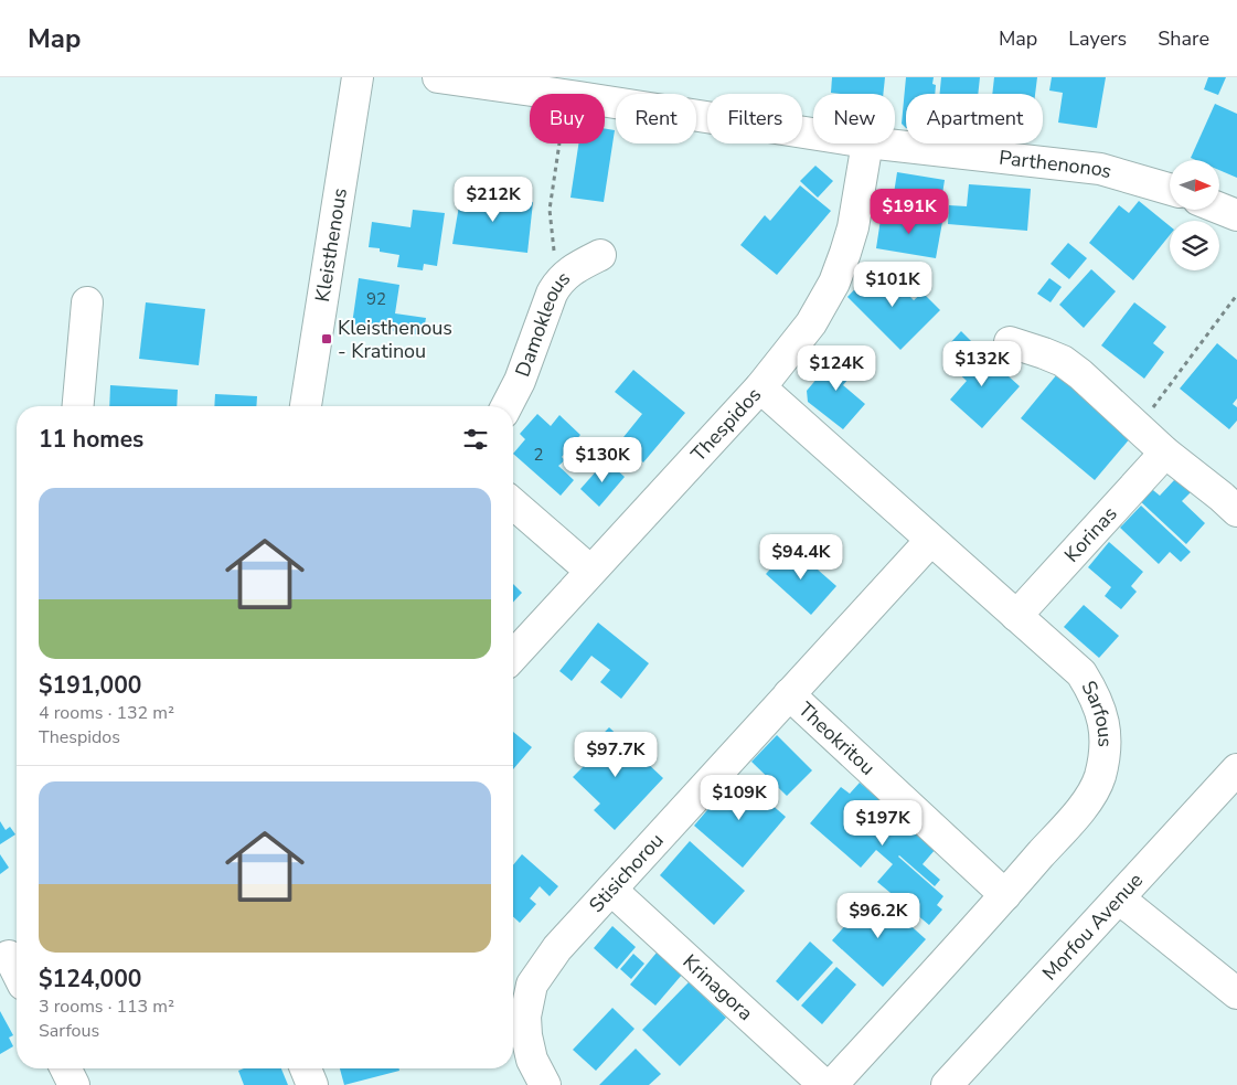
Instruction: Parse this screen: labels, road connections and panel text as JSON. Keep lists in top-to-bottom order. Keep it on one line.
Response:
{"streets":{"street":["Parthenonos","Kleisthenous","Damokleous","Thespidos","Korinas","Sarfous","Theokritou","Stisichorou","Morfou Avenue","Krinagora"]},"crossings":[["Thespidos","Sarfous"],["Korinas","Sarfous"],["Sarfous","Theokritou"],["Sarfous","Stisichorou"],["Theokritou","Stisichorou"],["Stisichorou","Krinagora"]],"places":{"transit":["Kleisthenous - Kratinou"]},"house_numbers":["92","2"],"north":"right","page":{"header":"Map","nav":["Map","Layers","Share"],"chip":["Buy","Rent","Filters","New","Apartment"],"price":["$212K","$191K","$101K","$132K","$124K","$130K","$94.4K","$97.7K","$109K","$197K","$96.2K"],"heading":"11 homes","list":[{"name":"$191,000","note":"4 rooms · 132 m² · Thespidos"},{"name":"$124,000","note":"3 rooms · 113 m² · Sarfous"}]}}
